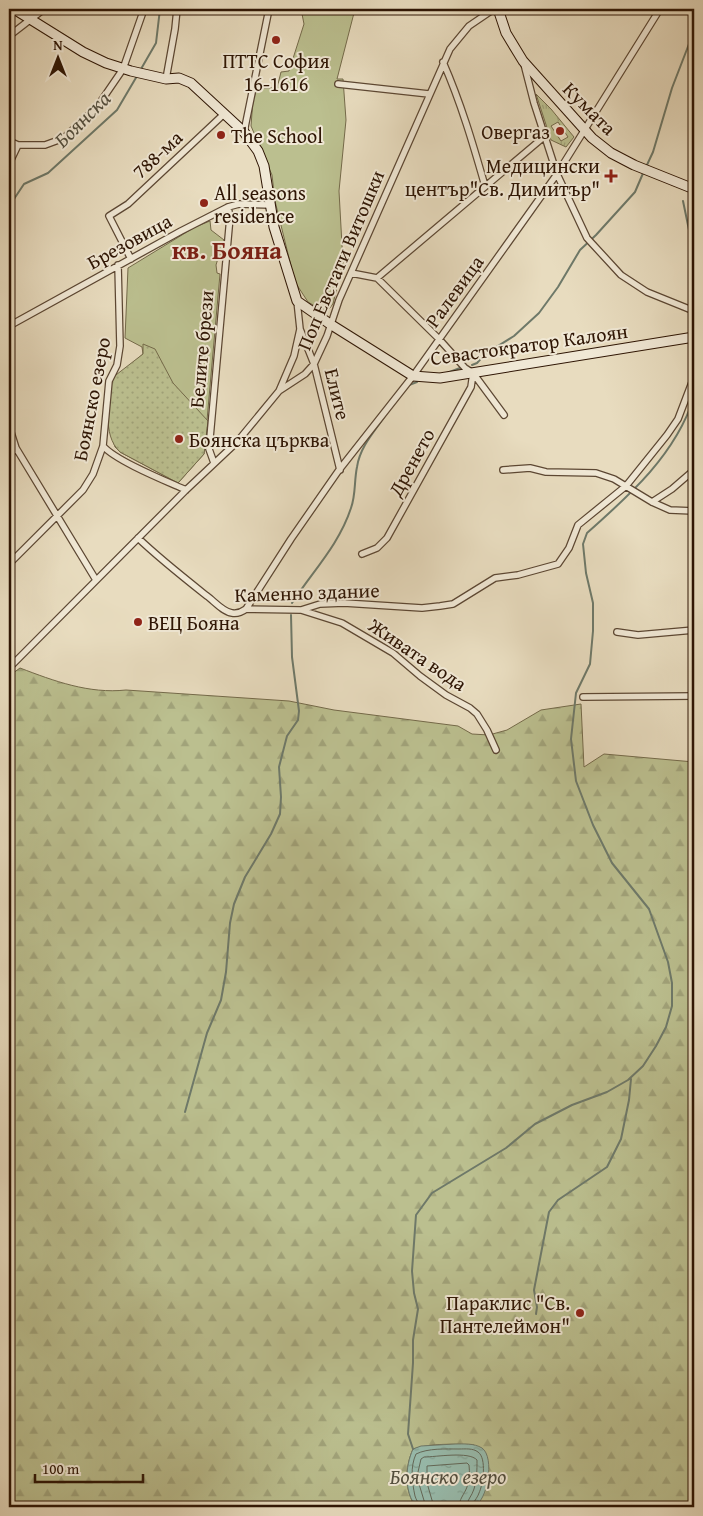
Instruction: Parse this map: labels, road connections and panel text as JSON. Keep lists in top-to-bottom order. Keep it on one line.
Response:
{"streets":{"main road":["Кумата","Севастократор Калоян"],"street":["788-ма","Брезовица","Поп Евстати Витошки","Ралевица","Белите брези","Елите","Боянско езеро","Дренето","Каменно здание","Живата вода"]},"crossings":[["Кумата","Поп Евстати Витошки"],["Кумата","Ралевица"],["788-ма","Брезовица"],["Брезовица","Белите брези"],["Брезовица","Боянско езеро"],["Поп Евстати Витошки","Севастократор Калоян"],["Поп Евстати Витошки","Белите брези"],["Поп Евстати Витошки","Елите"],["Поп Евстати Витошки","Каменно здание"],["Ралевица","Севастократор Калоян"],["Ралевица","Елите"],["Ралевица","Каменно здание"],["Севастократор Калоян","Дренето"],["Каменно здание","Живата вода"]],"districts":["кв. Бояна"],"water":["Боянска","Боянско езеро"],"places":{"other":["ПТТС София 16-1616","Овергаз","The School","All seasons residence","Боянска църква","ВЕЦ Бояна","Параклис \"Св. Пантелеймон\""],"health":["Медицински център\"Св. Димитър\""]},"scale_bar":"100 m","north":"top"}
